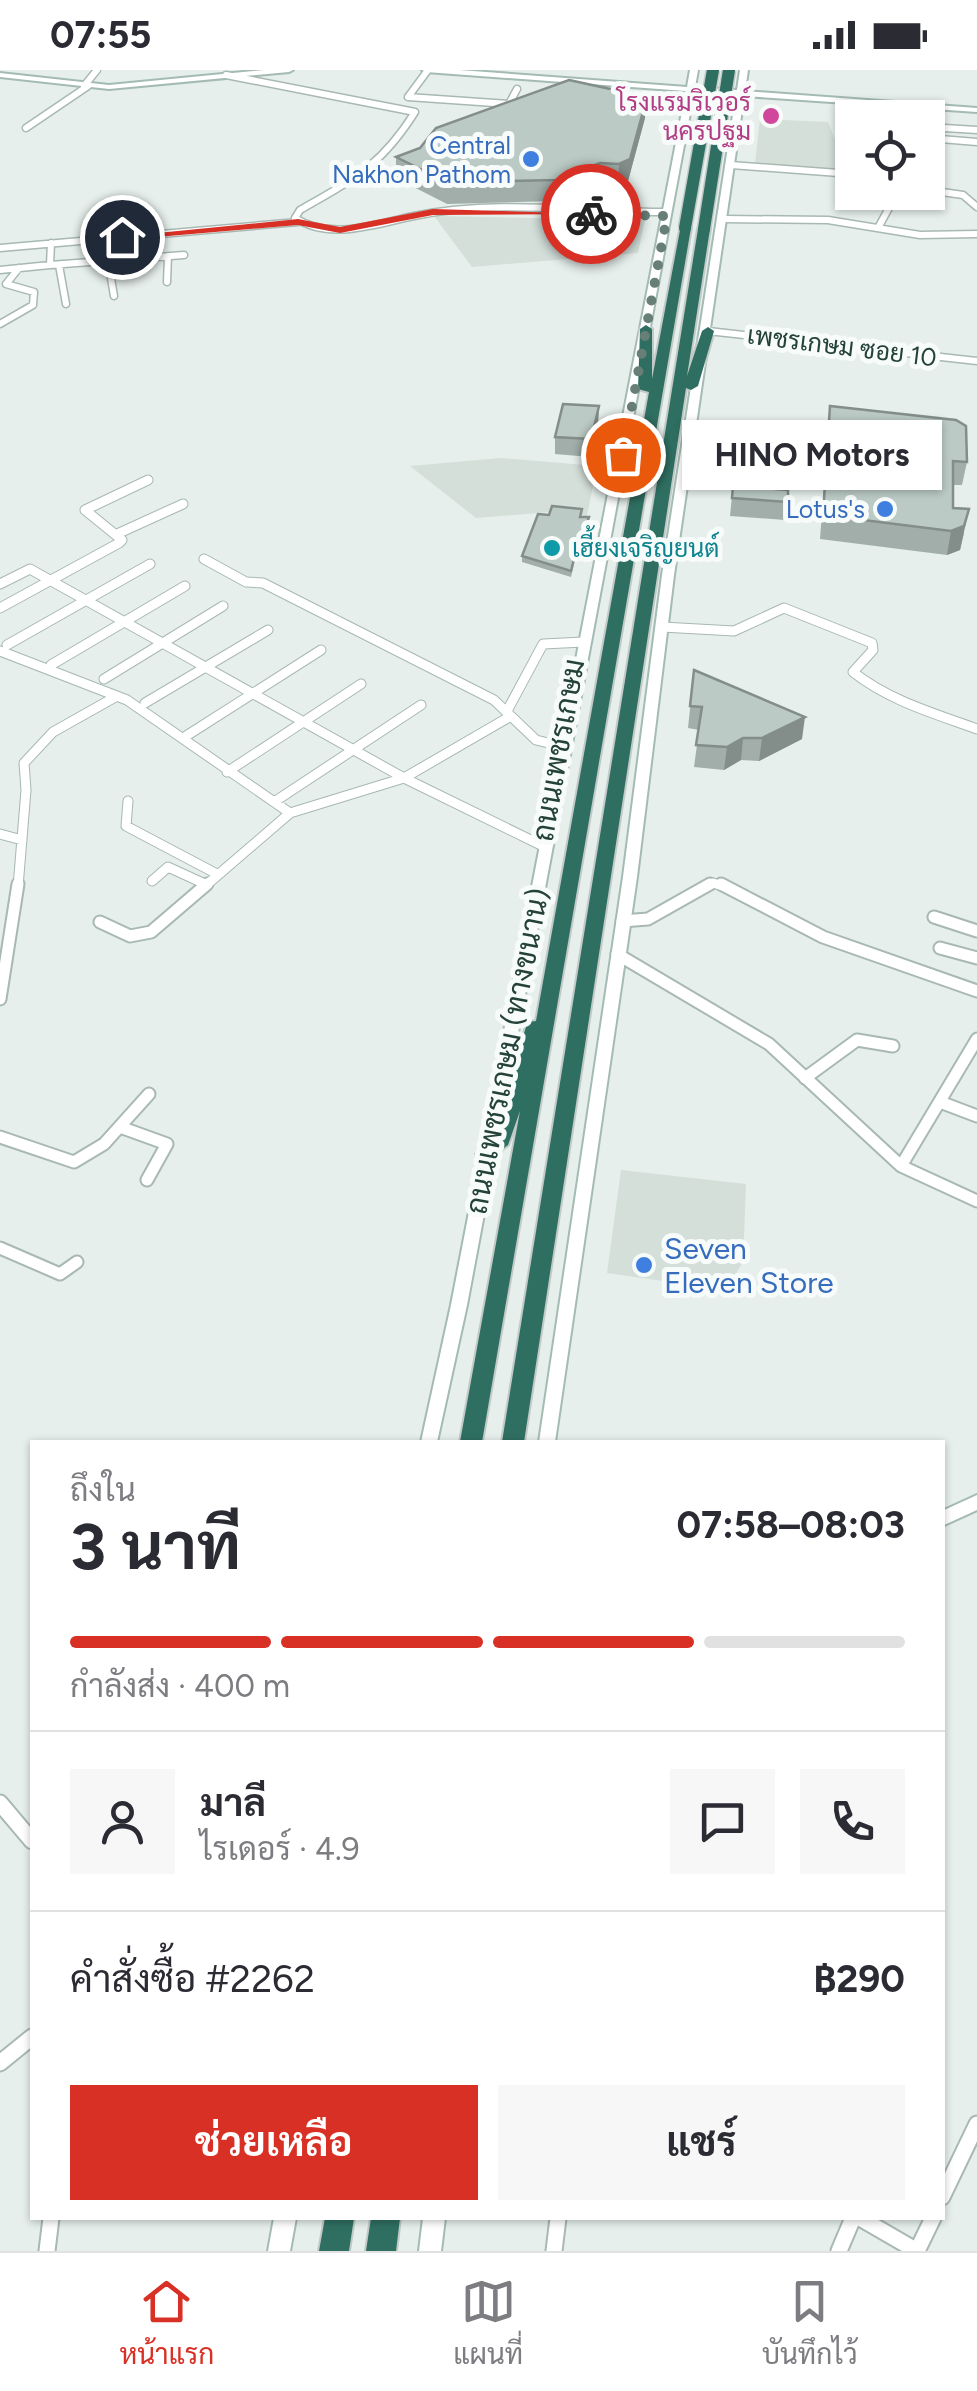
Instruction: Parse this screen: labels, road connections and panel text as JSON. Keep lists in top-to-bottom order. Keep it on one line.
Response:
{"streets":{"highway":["ถนนเพชรเกษม"],"main road":["ถนนเพชรเกษม (ทางขนาน)"],"street":["เพชรเกษม ซอย 10"]},"places":["โรงแรมริเวอร์ นครปฐม","Central Nakhon Pathom","HINO Motors","Lotus's","เฮี้ยงเจริญยนต์","Seven Eleven Store"],"page":{"status":"07:55","bubble":"HINO Motors","heading":["3 นาที","ถึงใน","07:58–08:03"],"panel":["มาลี","ไรเดอร์ · 4.9","คำสั่งซื้อ #2262","฿290"],"bar":"กำลังส่ง · 400 m","buttons":["ช่วยเหลือ","แชร์"],"tabs":["หน้าแรก","แผนที่","บันทึกไว้"]}}
